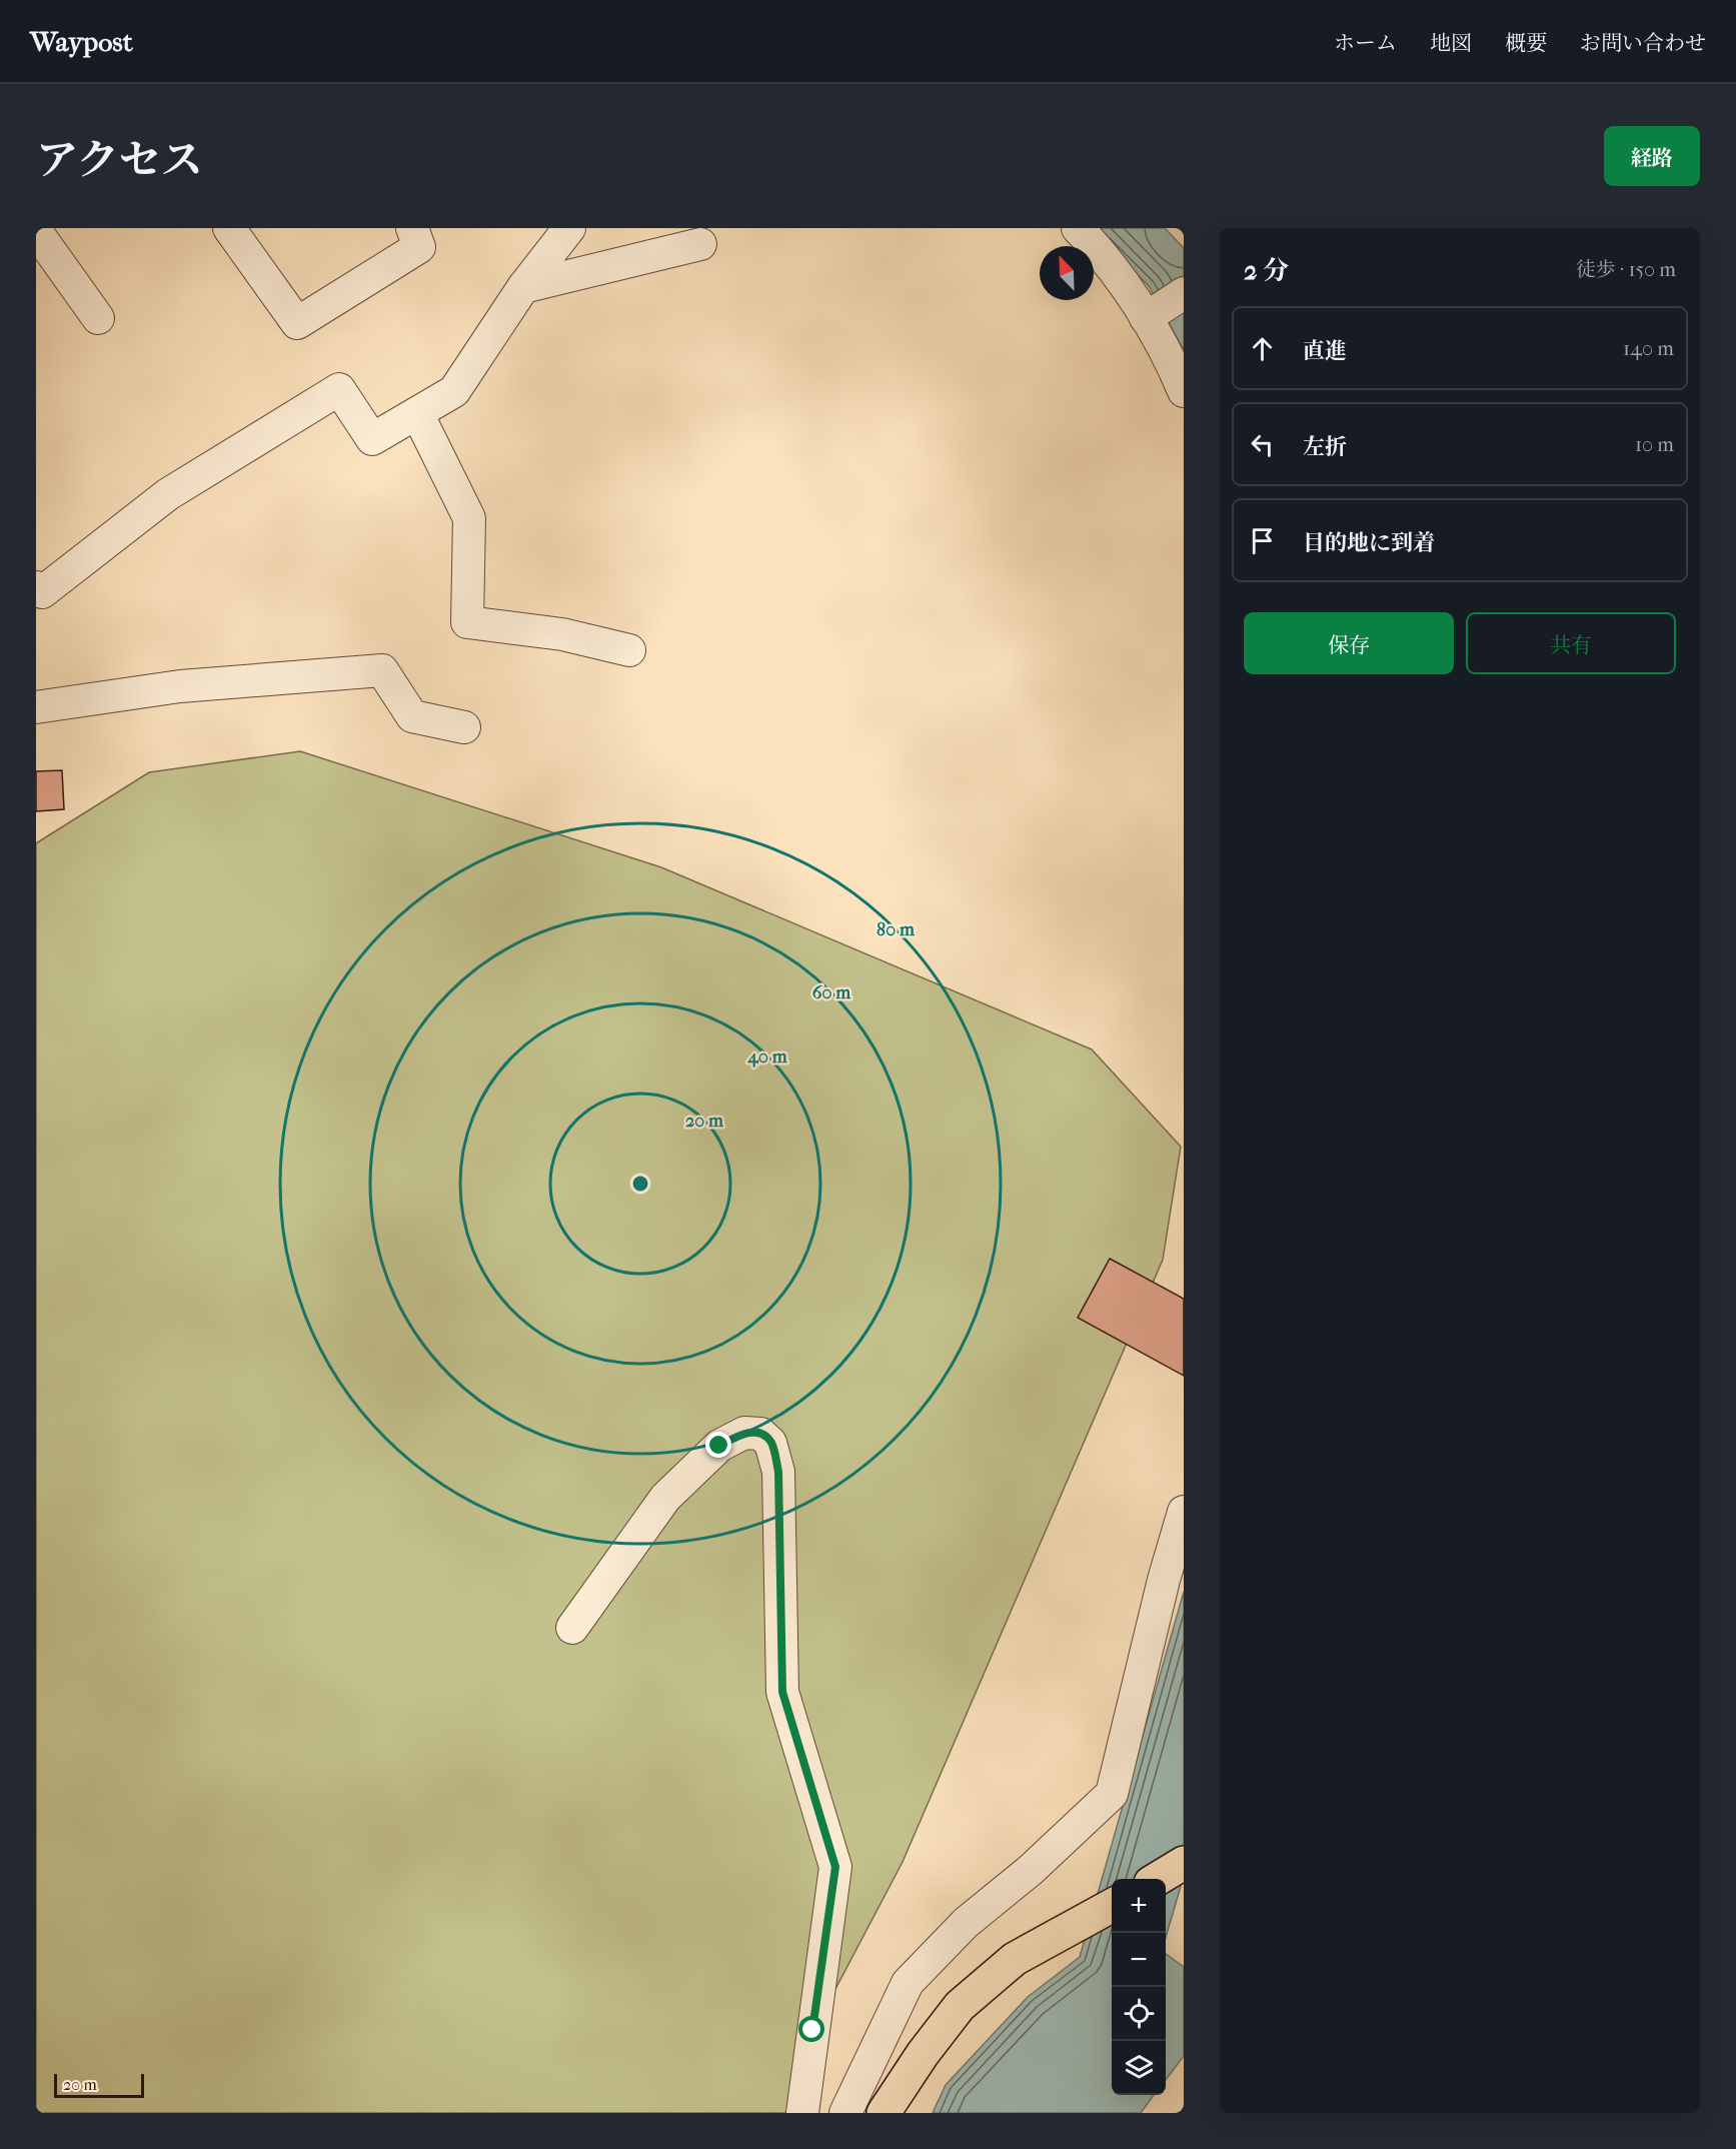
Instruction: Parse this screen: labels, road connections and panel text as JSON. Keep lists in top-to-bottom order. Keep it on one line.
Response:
{"scale_bar":"20 m","north":"top left","page":{"header":"Waypost","nav":["ホーム","地図","概要","お問い合わせ"],"title":"アクセス","buttons":["経路",["保存","共有"]],"heading":["2 分","徒歩 · 150 m"],"list":[["直進","140 m"],["左折","10 m"],"目的地に到着"],"map_buttons":["+","−"],"scale":"20 m"},"rings":["80 m","60 m","40 m","20 m"]}
